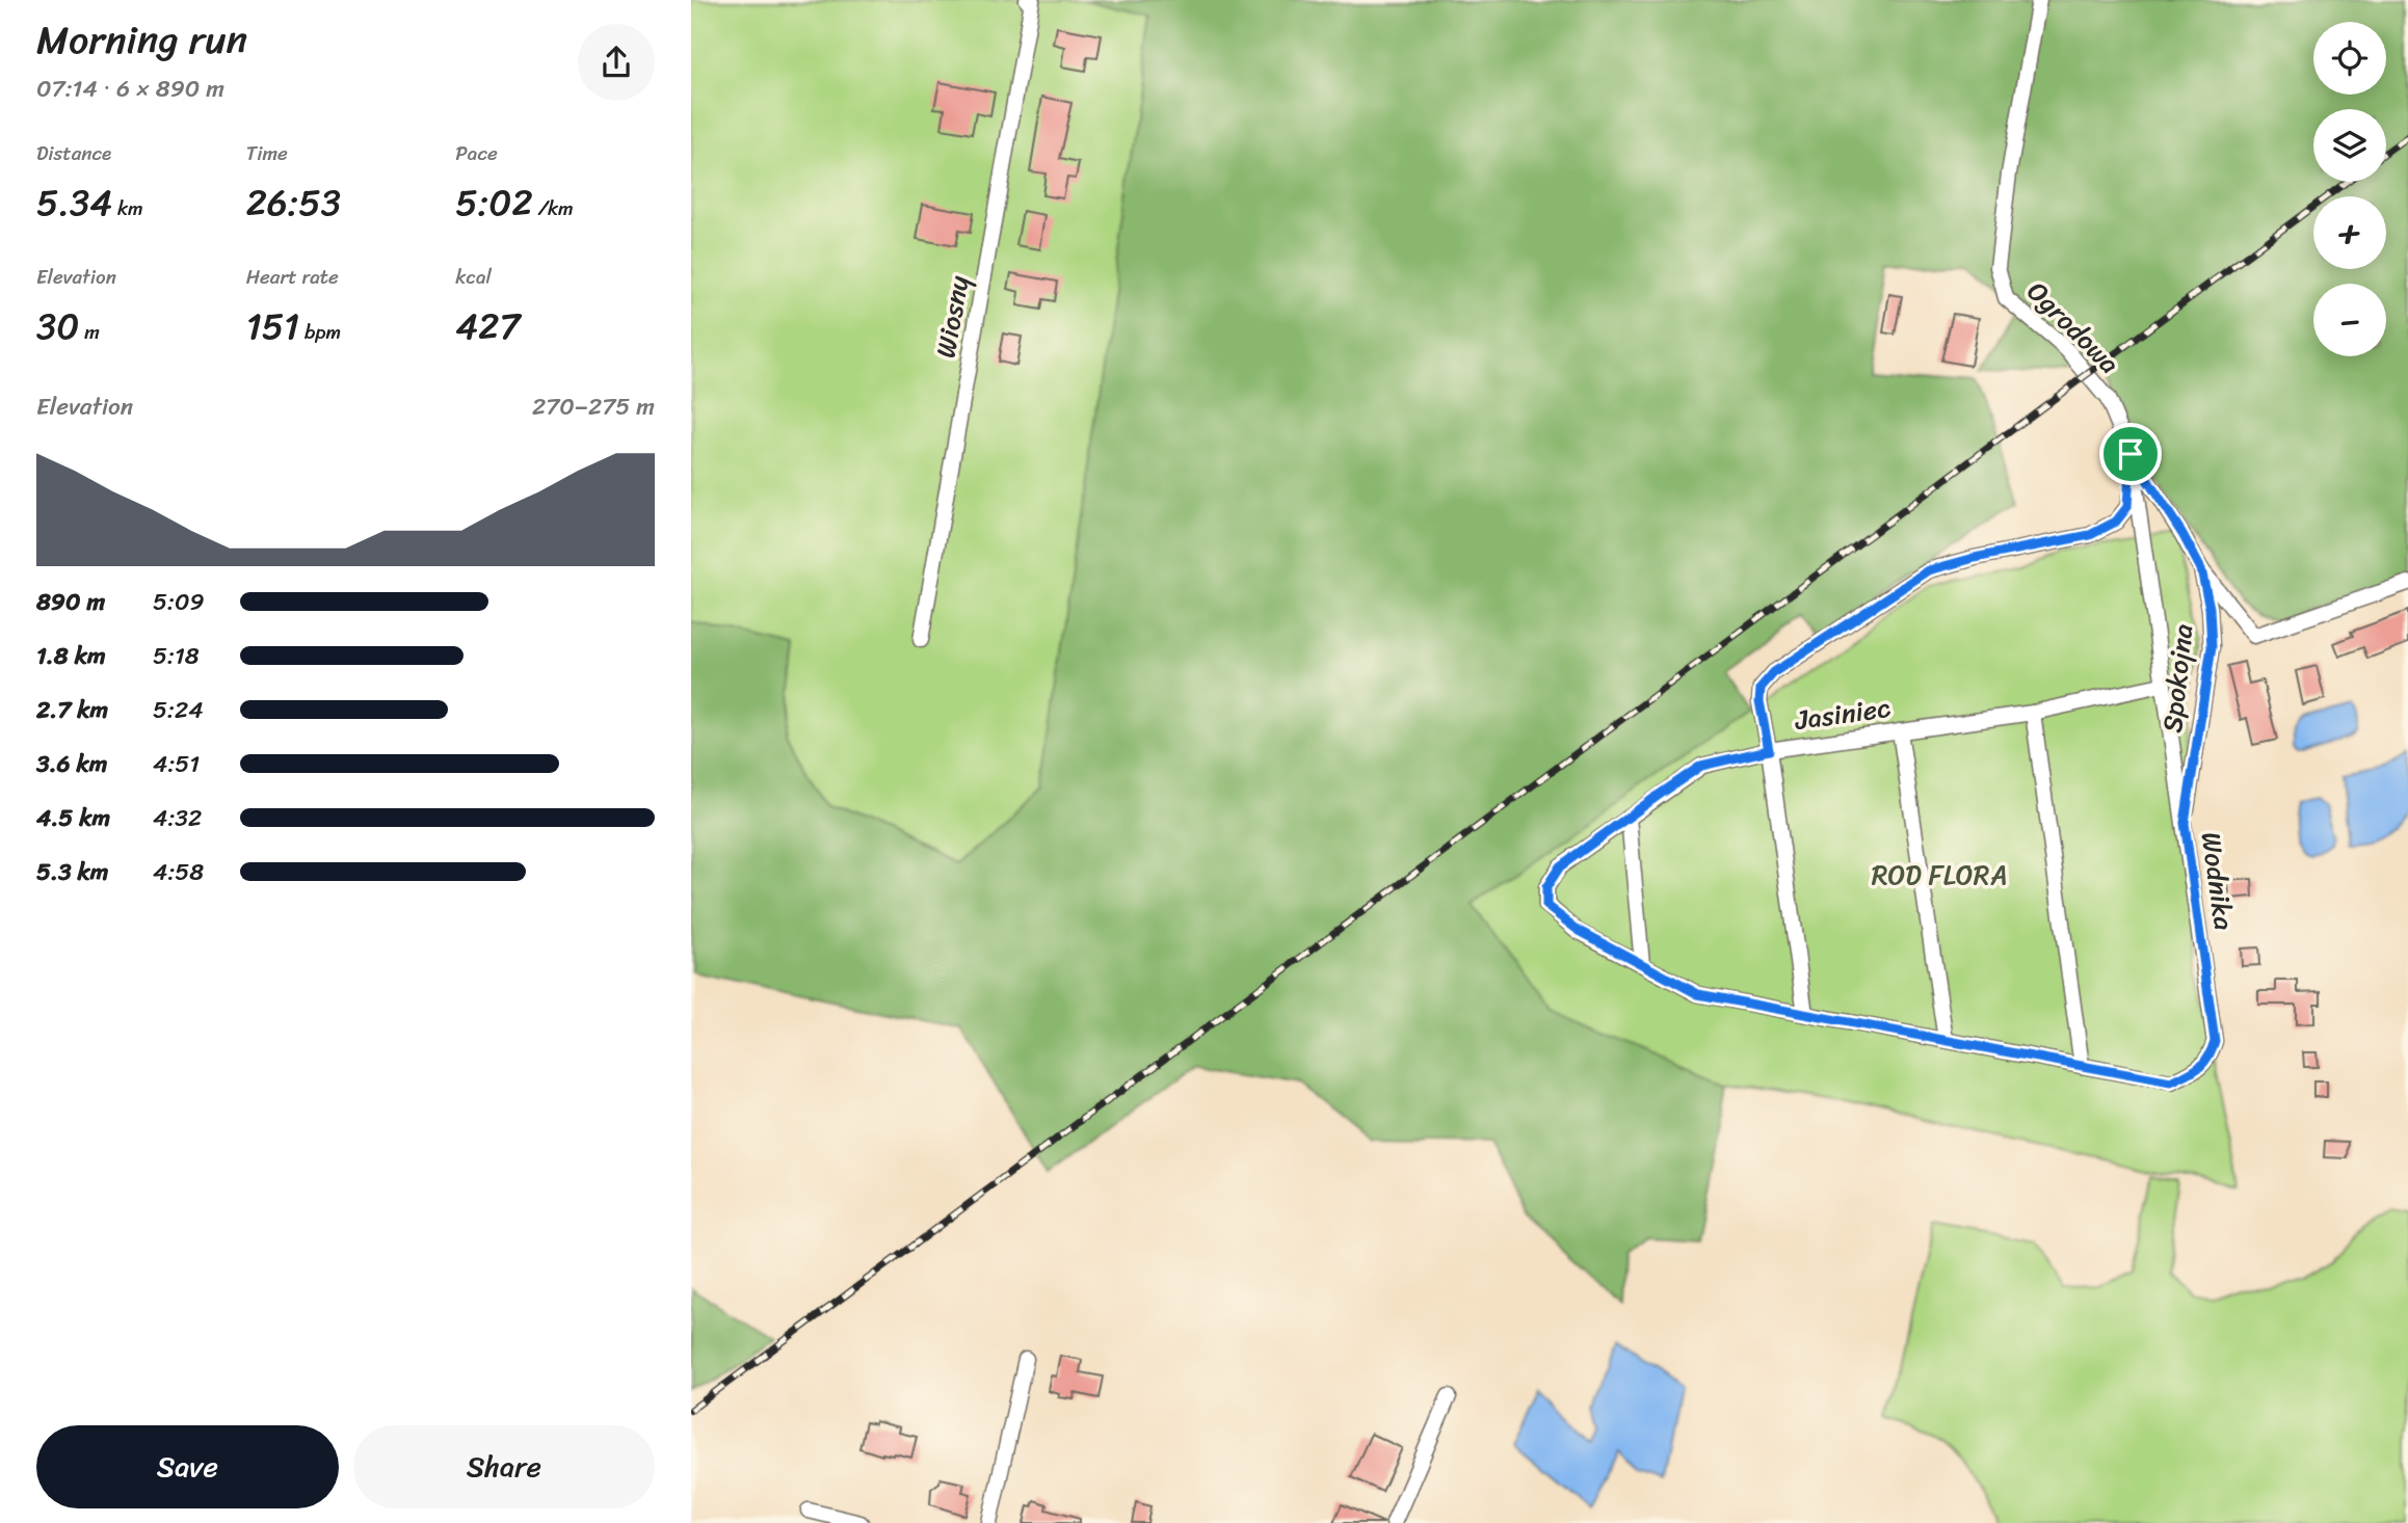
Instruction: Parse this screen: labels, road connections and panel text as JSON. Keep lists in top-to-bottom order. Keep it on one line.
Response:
{"streets":{"street":["Wiosny","Ogrodowa","Spokojna","Jasiniec","Wodnika"]},"crossings":[["Ogrodowa","Jasiniec"],["Ogrodowa","Wodnika"],["Spokojna","Wodnika"],["Jasiniec","Wodnika"]],"parks":["ROD FLORA"],"page":{"heading":["Morning run","07:14 · 6 × 890 m"],"map_buttons":["+","−"],"stats":[["Distance","5.34 km"],["Time","26:53"],["Pace","5:02 /km"],["Elevation","30 m"],["Heart rate","151 bpm"],["kcal","427"]],"chart":["Elevation","270–275 m"],"list":[{"name":"890 m","note":"5:09"},{"name":"1.8 km","note":"5:18"},{"name":"2.7 km","note":"5:24"},{"name":"3.6 km","note":"4:51"},{"name":"4.5 km","note":"4:32"},{"name":"5.3 km","note":"4:58"}],"buttons":["Save","Share"]}}
